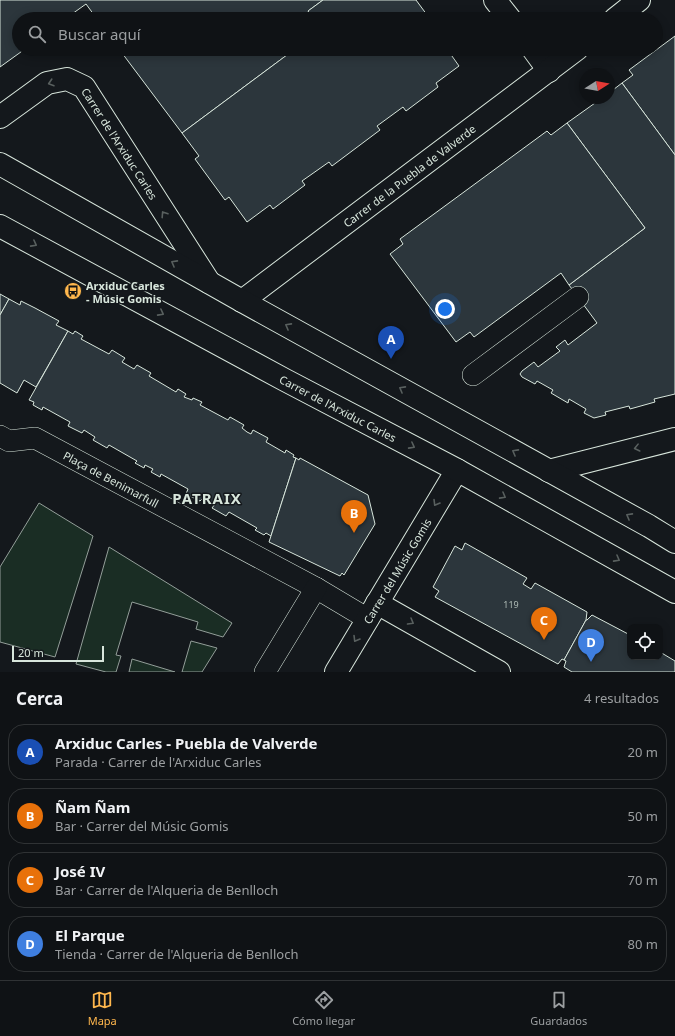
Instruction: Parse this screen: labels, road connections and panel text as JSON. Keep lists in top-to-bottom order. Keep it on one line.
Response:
{"streets":{"main road":["Carrer de l'Arxiduc Carles","Carrer de la Puebla de Valverde","Carrer del Músic Gomis"],"street":["Plaça de Benimarfull"]},"crossings":[["Carrer de l'Arxiduc Carles","Carrer de la Puebla de Valverde"],["Carrer de l'Arxiduc Carles","Carrer del Músic Gomis"],["Plaça de Benimarfull","Carrer del Músic Gomis"]],"one_way":["Carrer del Músic Gomis"],"districts":["PATRAIX"],"places":{"bus stop":["Arxiduc Carles - Músic Gomis"]},"house_numbers":["119"],"scale_bar":"20 m","north":"right","page":{"search":"Buscar aquí","pins":["A","B","C","D"],"scale":"20 m","heading":["Cerca","4 resultados"],"list":[{"mark":"A","name":"Arxiduc Carles - Puebla de Valverde","note":"Parada · Carrer de l'Arxiduc Carles","value":"20 m"},{"mark":"B","name":"Ñam Ñam","note":"Bar · Carrer del Músic Gomis","value":"50 m"},{"mark":"C","name":"José IV","note":"Bar · Carrer de l'Alqueria de Benlloch","value":"70 m"},{"mark":"D","name":"El Parque","note":"Tienda · Carrer de l'Alqueria de Benlloch","value":"80 m"}],"nav":["Mapa","Cómo llegar","Guardados"]}}
